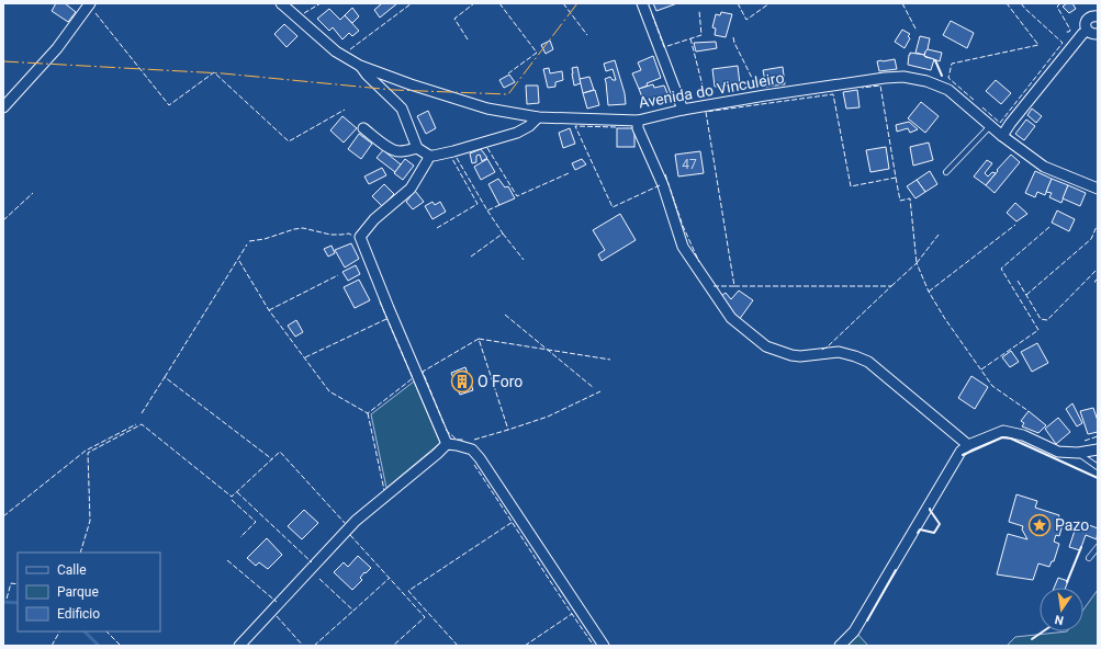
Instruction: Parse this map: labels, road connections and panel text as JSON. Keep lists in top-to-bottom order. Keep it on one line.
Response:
{"streets":{"street":["Avenida do Vinculeiro"]},"places":{"building":["O Foro"],"place":["Pazo"]},"house_numbers":["47"],"legend":["Calle","Parque","Edificio"],"north":"bottom"}
